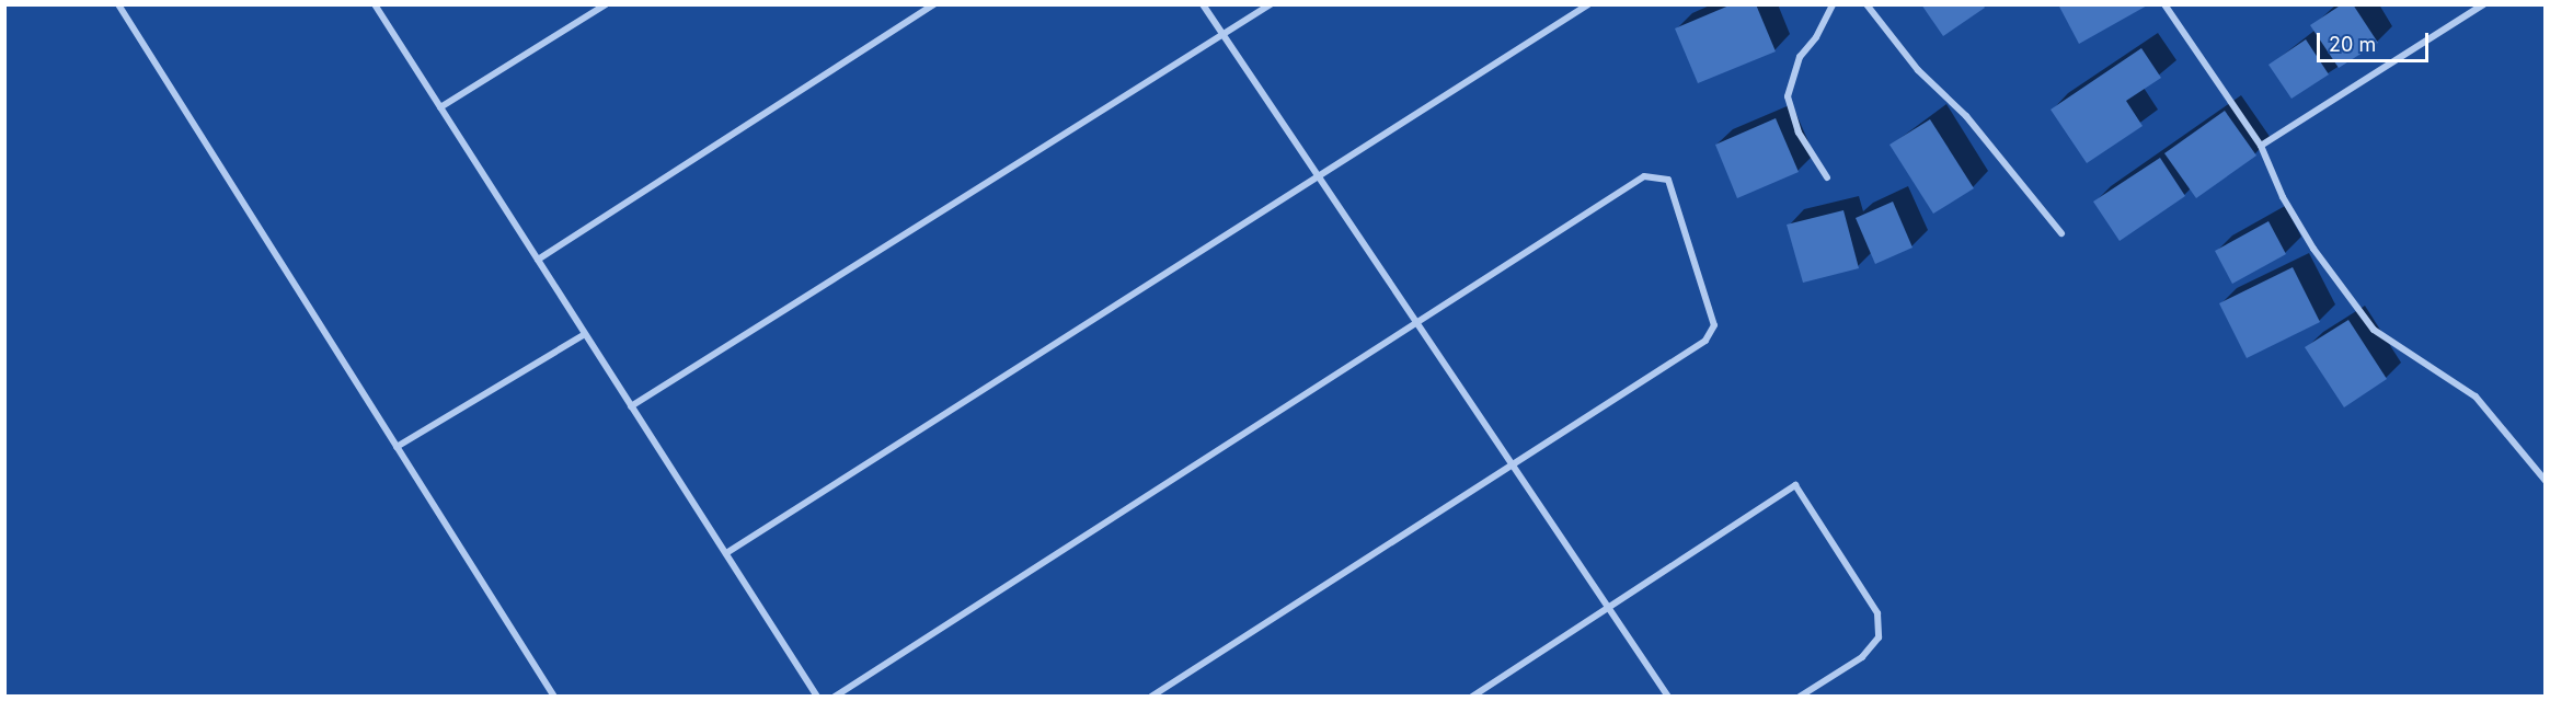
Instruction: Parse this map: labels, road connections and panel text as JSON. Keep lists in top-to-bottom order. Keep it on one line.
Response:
{"scale_bar":"20 m"}
